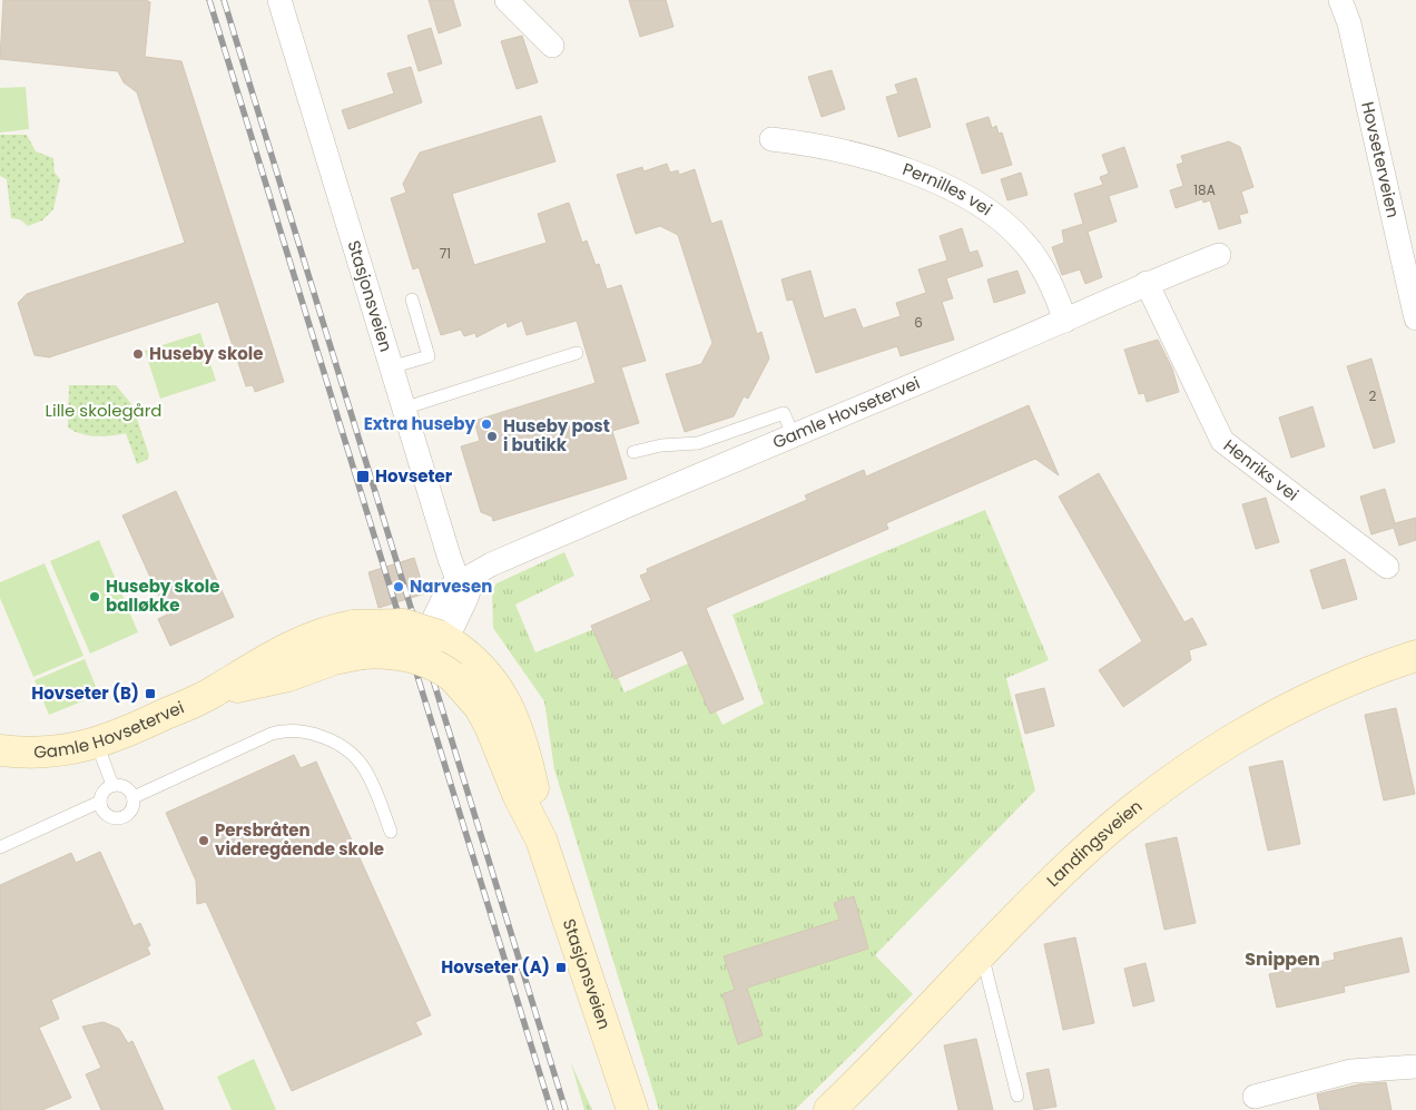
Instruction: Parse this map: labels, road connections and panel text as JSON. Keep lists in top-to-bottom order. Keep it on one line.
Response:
{"streets":{"street":["Hovseterveien","Pernilles vei","Stasjonsveien","Gamle Hovsetervei","Henriks vei","Landingsveien"]},"crossings":[["Pernilles vei","Gamle Hovsetervei"],["Stasjonsveien","Gamle Hovsetervei"],["Gamle Hovsetervei","Henriks vei"]],"districts":["Snippen"],"parks":["Lille skolegård"],"places":{"other":["Huseby skole","Extra huseby","Huseby post i butikk","Narvesen","Huseby skole balløkke","Persbråten videregående skole"],"transit":["Hovseter","Hovseter (B)","Hovseter (A)"]},"house_numbers":["18A","71","6","2"]}
